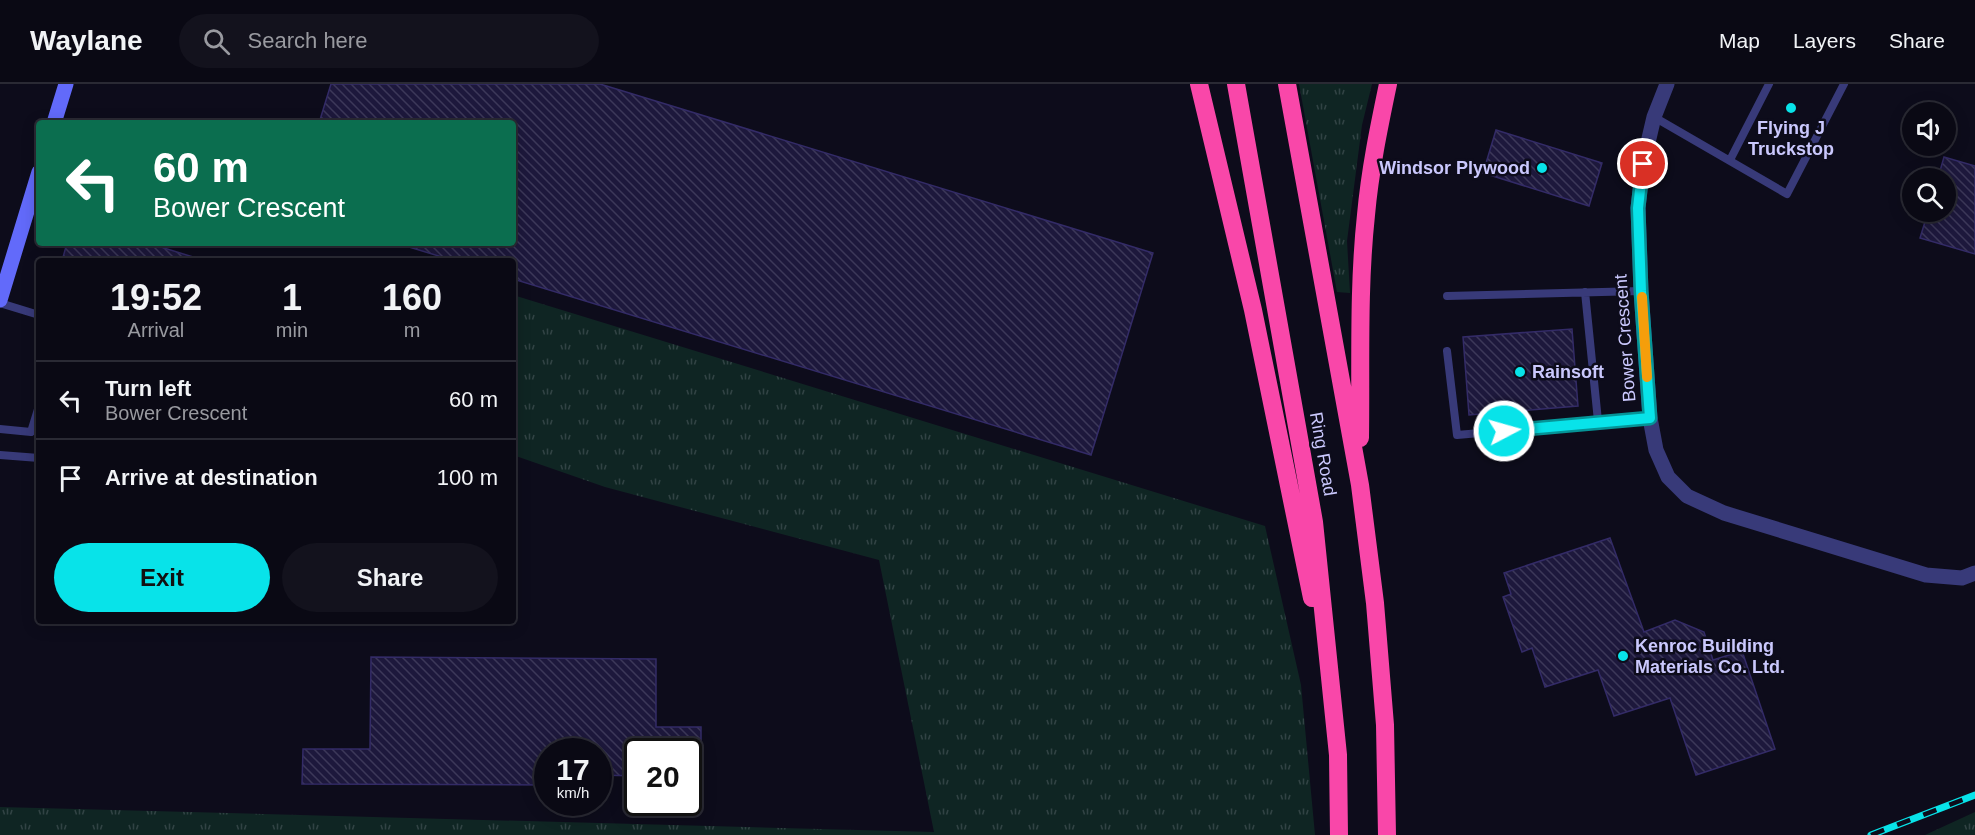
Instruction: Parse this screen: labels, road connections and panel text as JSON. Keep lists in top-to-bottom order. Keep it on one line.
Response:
{"streets":{"highway":["Ring Road"],"street":["Bower Crescent"]},"places":["Flying J Truckstop","Windsor Plywood","Rainsoft","Kenroc Building Materials Co. Ltd."],"page":{"header":"Waylane","search":"Search here","nav":["Map","Layers","Share"],"turn":["60 m","Bower Crescent"],"eta":["19:52","Arrival","1","min","160","m"],"list":[{"name":"Turn left","note":"Bower Crescent","value":"60 m"},{"name":"Arrive at destination","value":"100 m"}],"buttons":["Exit","Share"],"speed":"17 km/h","limit":"20"}}
